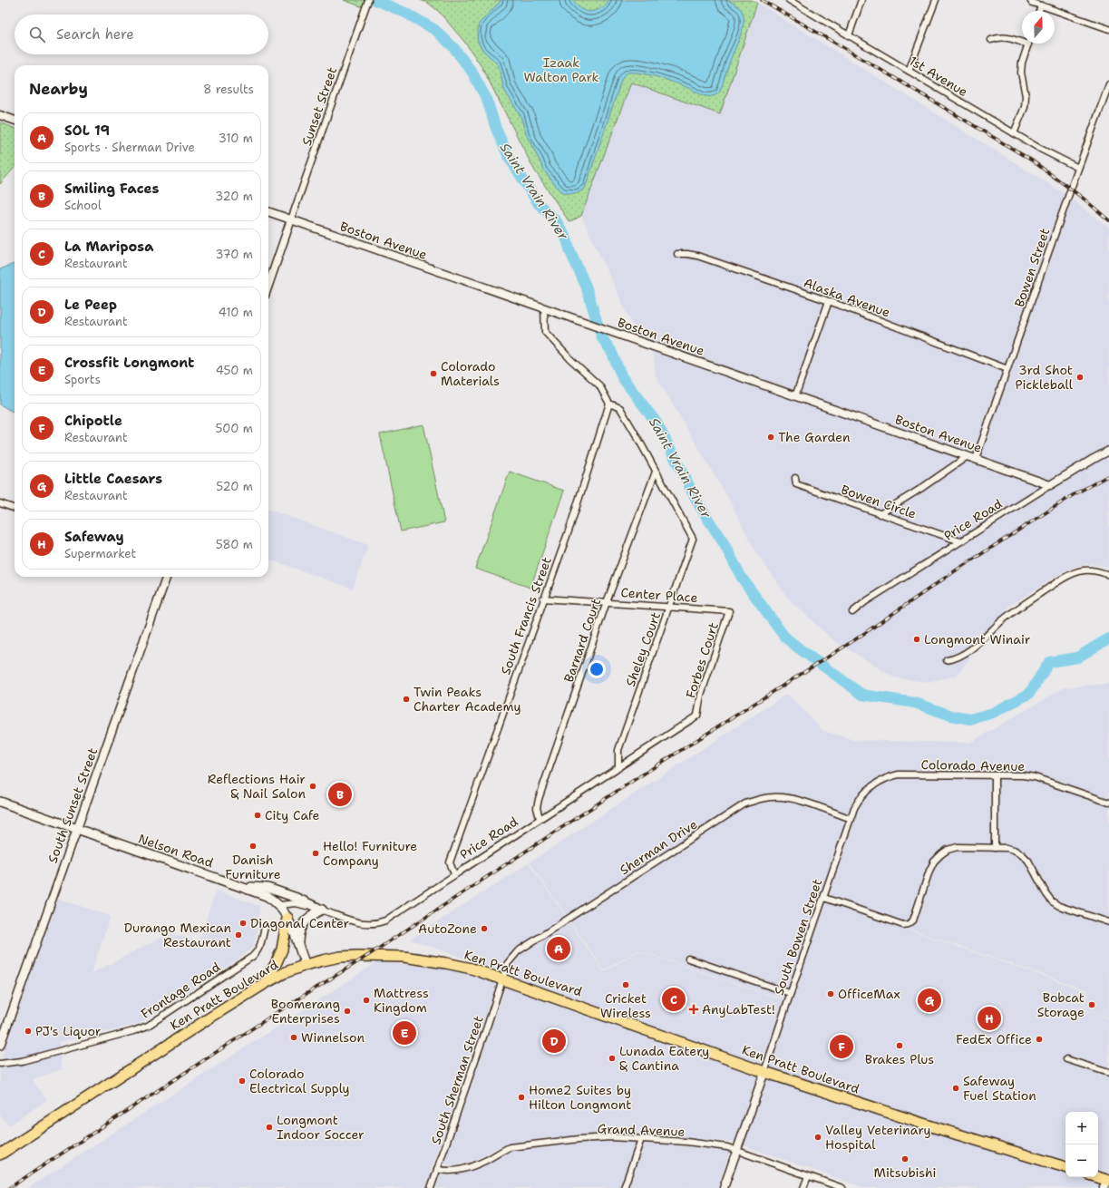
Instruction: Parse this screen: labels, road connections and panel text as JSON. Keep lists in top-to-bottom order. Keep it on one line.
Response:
{"streets":{"highway":["Ken Pratt Boulevard"],"main road":["Nelson Road"],"street":["1st Avenue","Sunset Street","Boston Avenue","Bowen Street","Alaska Avenue","Bowen Circle","Price Road","Center Place","South Francis Street","Barnard Court","Sheley Court","Forbes Court","Colorado Avenue","South Sunset Street","Sherman Drive","South Bowen Street","Frontage Road","South Sherman Street","Grand Avenue"]},"crossings":[["1st Avenue","Bowen Street"],["Sunset Street","Boston Avenue"],["Boston Avenue","Bowen Street"],["Boston Avenue","Price Road"],["Bowen Street","Alaska Avenue"],["Bowen Circle","Price Road"],["Price Road","South Francis Street"],["Price Road","Barnard Court"],["Price Road","Sheley Court"],["Price Road","Forbes Court"],["Price Road","Nelson Road"],["Center Place","South Francis Street"],["Center Place","Barnard Court"],["Center Place","Sheley Court"],["Center Place","Forbes Court"],["Barnard Court","Sheley Court"],["Colorado Avenue","South Bowen Street"],["South Sunset Street","Nelson Road"],["Sherman Drive","South Bowen Street"],["Sherman Drive","Ken Pratt Boulevard"],["Sherman Drive","South Sherman Street"],["Nelson Road","Ken Pratt Boulevard"],["South Bowen Street","Ken Pratt Boulevard"],["South Bowen Street","Grand Avenue"],["Ken Pratt Boulevard","South Sherman Street"],["South Sherman Street","Grand Avenue"]],"water":["Saint Vrain River"],"parks":["Izaak Walton Park"],"places":{"other":["Colorado Materials","3rd Shot Pickleball","The Garden","Longmont Winair","Twin Peaks Charter Academy","Reflections Hair & Nail Salon","City Cafe","Danish Furniture","Hello! Furniture Company","Diagonal Center","AutoZone","Durango Mexican Restaurant","Cricket Wireless","OfficeMax","Mattress Kingdom","Bobcat Storage","Boomerang Enterprises","PJ's Liquor","Winnelson","FedEx Office","Brakes Plus","Lunada Eatery & Cantina","Colorado Electrical Supply","Safeway Fuel Station","Home2 Suites by Hilton Longmont","Longmont Indoor Soccer","Valley Veterinary Hospital","Mitsubishi"],"health":["AnyLabTest!"]},"north":"top","page":{"search":"Search here","heading":["Nearby","8 results"],"list":[{"mark":"A","name":"SOL 19","note":"Sports · Sherman Drive","value":"310 m"},{"mark":"B","name":"Smiling Faces","note":"School","value":"320 m"},{"mark":"C","name":"La Mariposa","note":"Restaurant","value":"370 m"},{"mark":"D","name":"Le Peep","note":"Restaurant","value":"410 m"},{"mark":"E","name":"Crossfit Longmont","note":"Sports","value":"450 m"},{"mark":"F","name":"Chipotle","note":"Restaurant","value":"500 m"},{"mark":"G","name":"Little Caesars","note":"Restaurant","value":"520 m"},{"mark":"H","name":"Safeway","note":"Supermarket","value":"580 m"}],"pins":["B","A","C","G","H","E","D","F"],"map_buttons":["+","−"]}}
